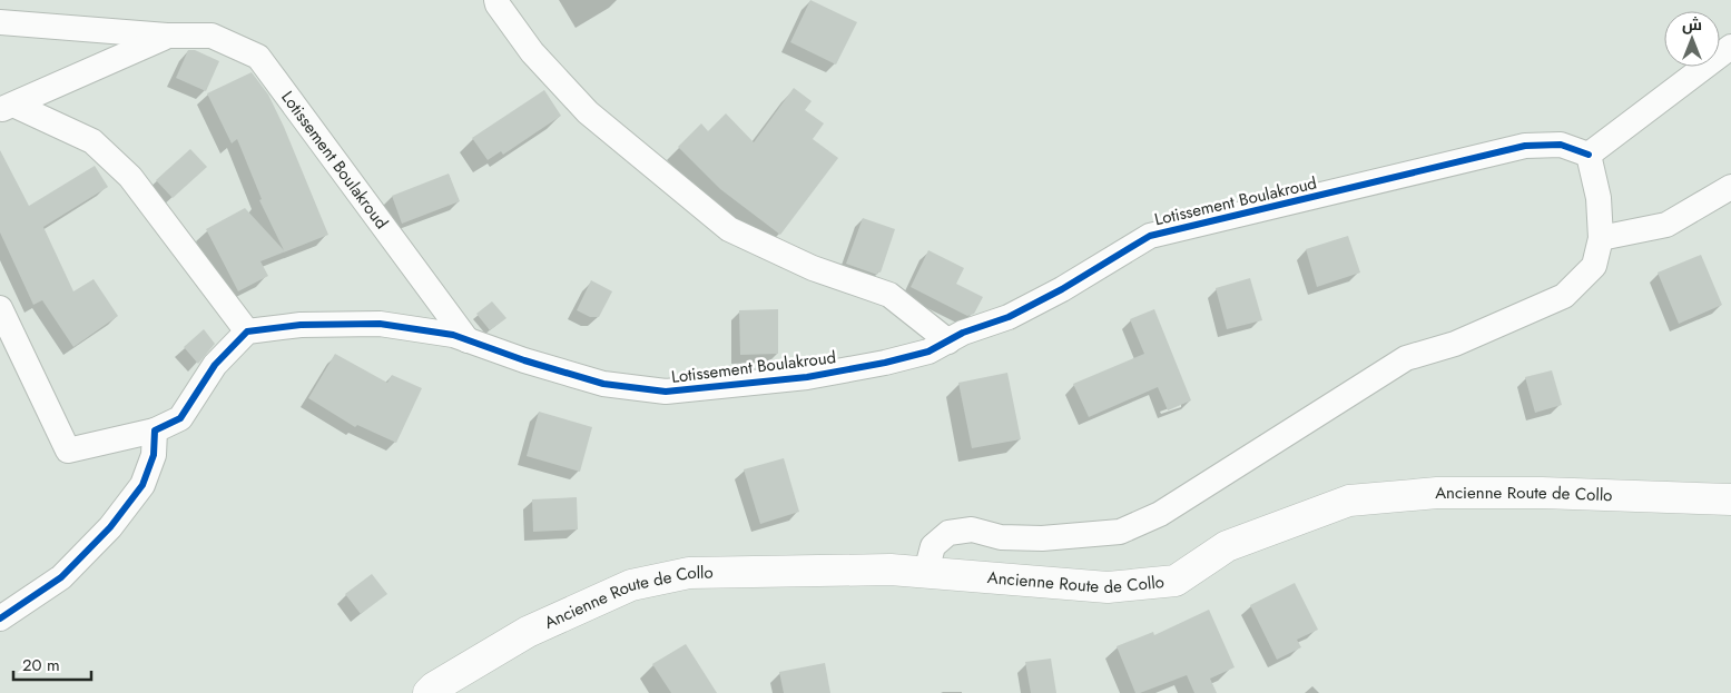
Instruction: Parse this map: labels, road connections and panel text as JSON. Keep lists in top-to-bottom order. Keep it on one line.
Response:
{"streets":{"main road":["Ancienne Route de Collo"],"street":["Lotissement Boulakroud"]},"scale_bar":"20 m","north":"top"}
